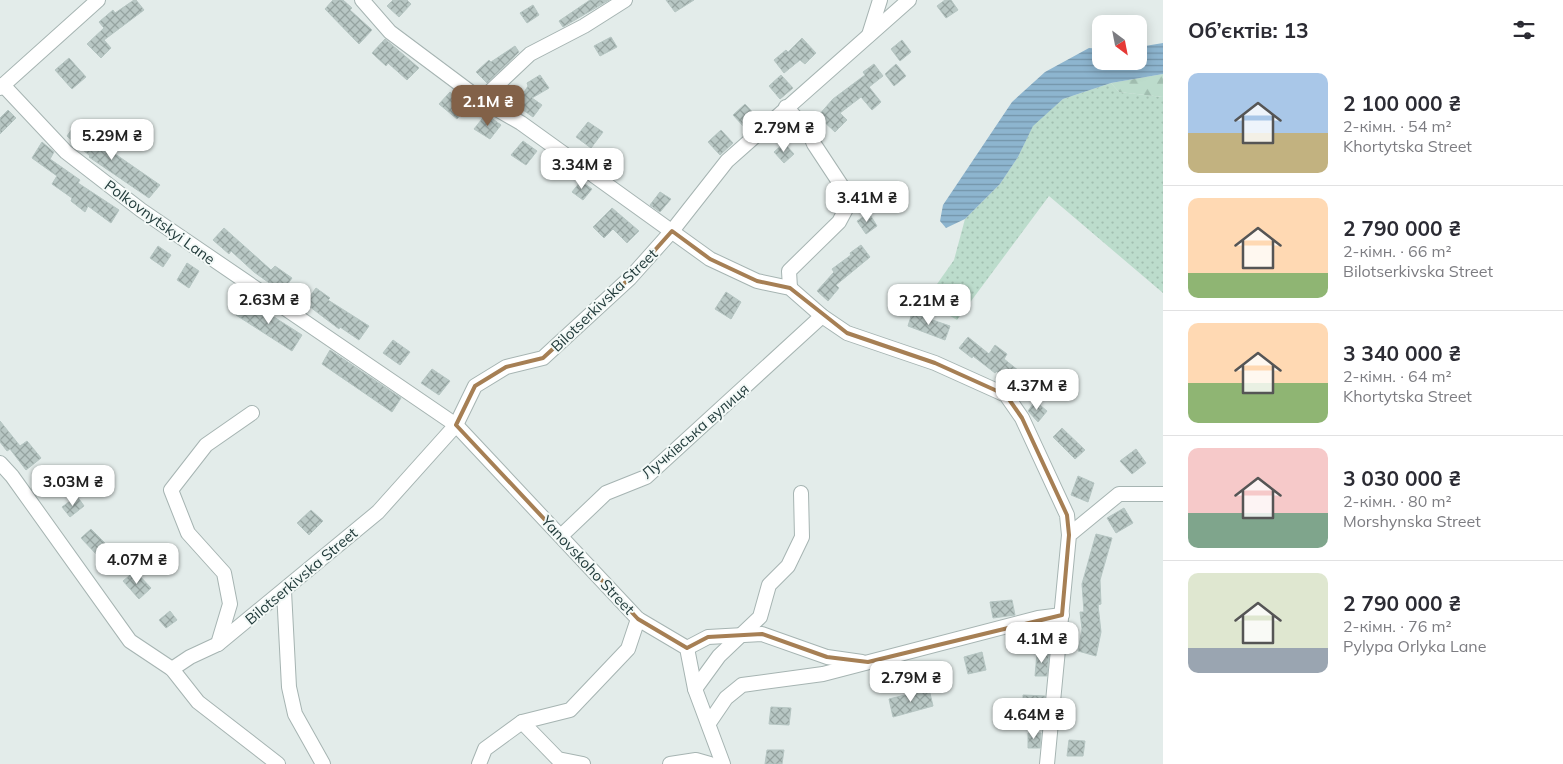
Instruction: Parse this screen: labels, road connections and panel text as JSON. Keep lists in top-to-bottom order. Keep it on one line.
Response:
{"streets":{"street":["Polkovnytskyi Lane","Bilotserkivska Street","Лучківська вулиця","Yanovskoho Street"]},"crossings":[["Polkovnytskyi Lane","Bilotserkivska Street"],["Polkovnytskyi Lane","Yanovskoho Street"],["Bilotserkivska Street","Yanovskoho Street"],["Лучківська вулиця","Yanovskoho Street"]],"north":"bottom right","page":{"heading":"Об’єктів: 13","list":[{"name":"2 100 000 ₴","note":"2-кімн. · 54 m² · Khortytska Street"},{"name":"2 790 000 ₴","note":"2-кімн. · 66 m² · Bilotserkivska Street"},{"name":"3 340 000 ₴","note":"2-кімн. · 64 m² · Khortytska Street"},{"name":"3 030 000 ₴","note":"2-кімн. · 80 m² · Morshynska Street"},{"name":"2 790 000 ₴","note":"2-кімн. · 76 m² · Pylypa Orlyka Lane"}],"price":["2.1M ₴","2.79M ₴","5.29M ₴","3.34M ₴","3.41M ₴","2.63M ₴","2.21M ₴","4.37M ₴","3.03M ₴","4.07M ₴","4.1M ₴","2.79M ₴","4.64M ₴"]}}
